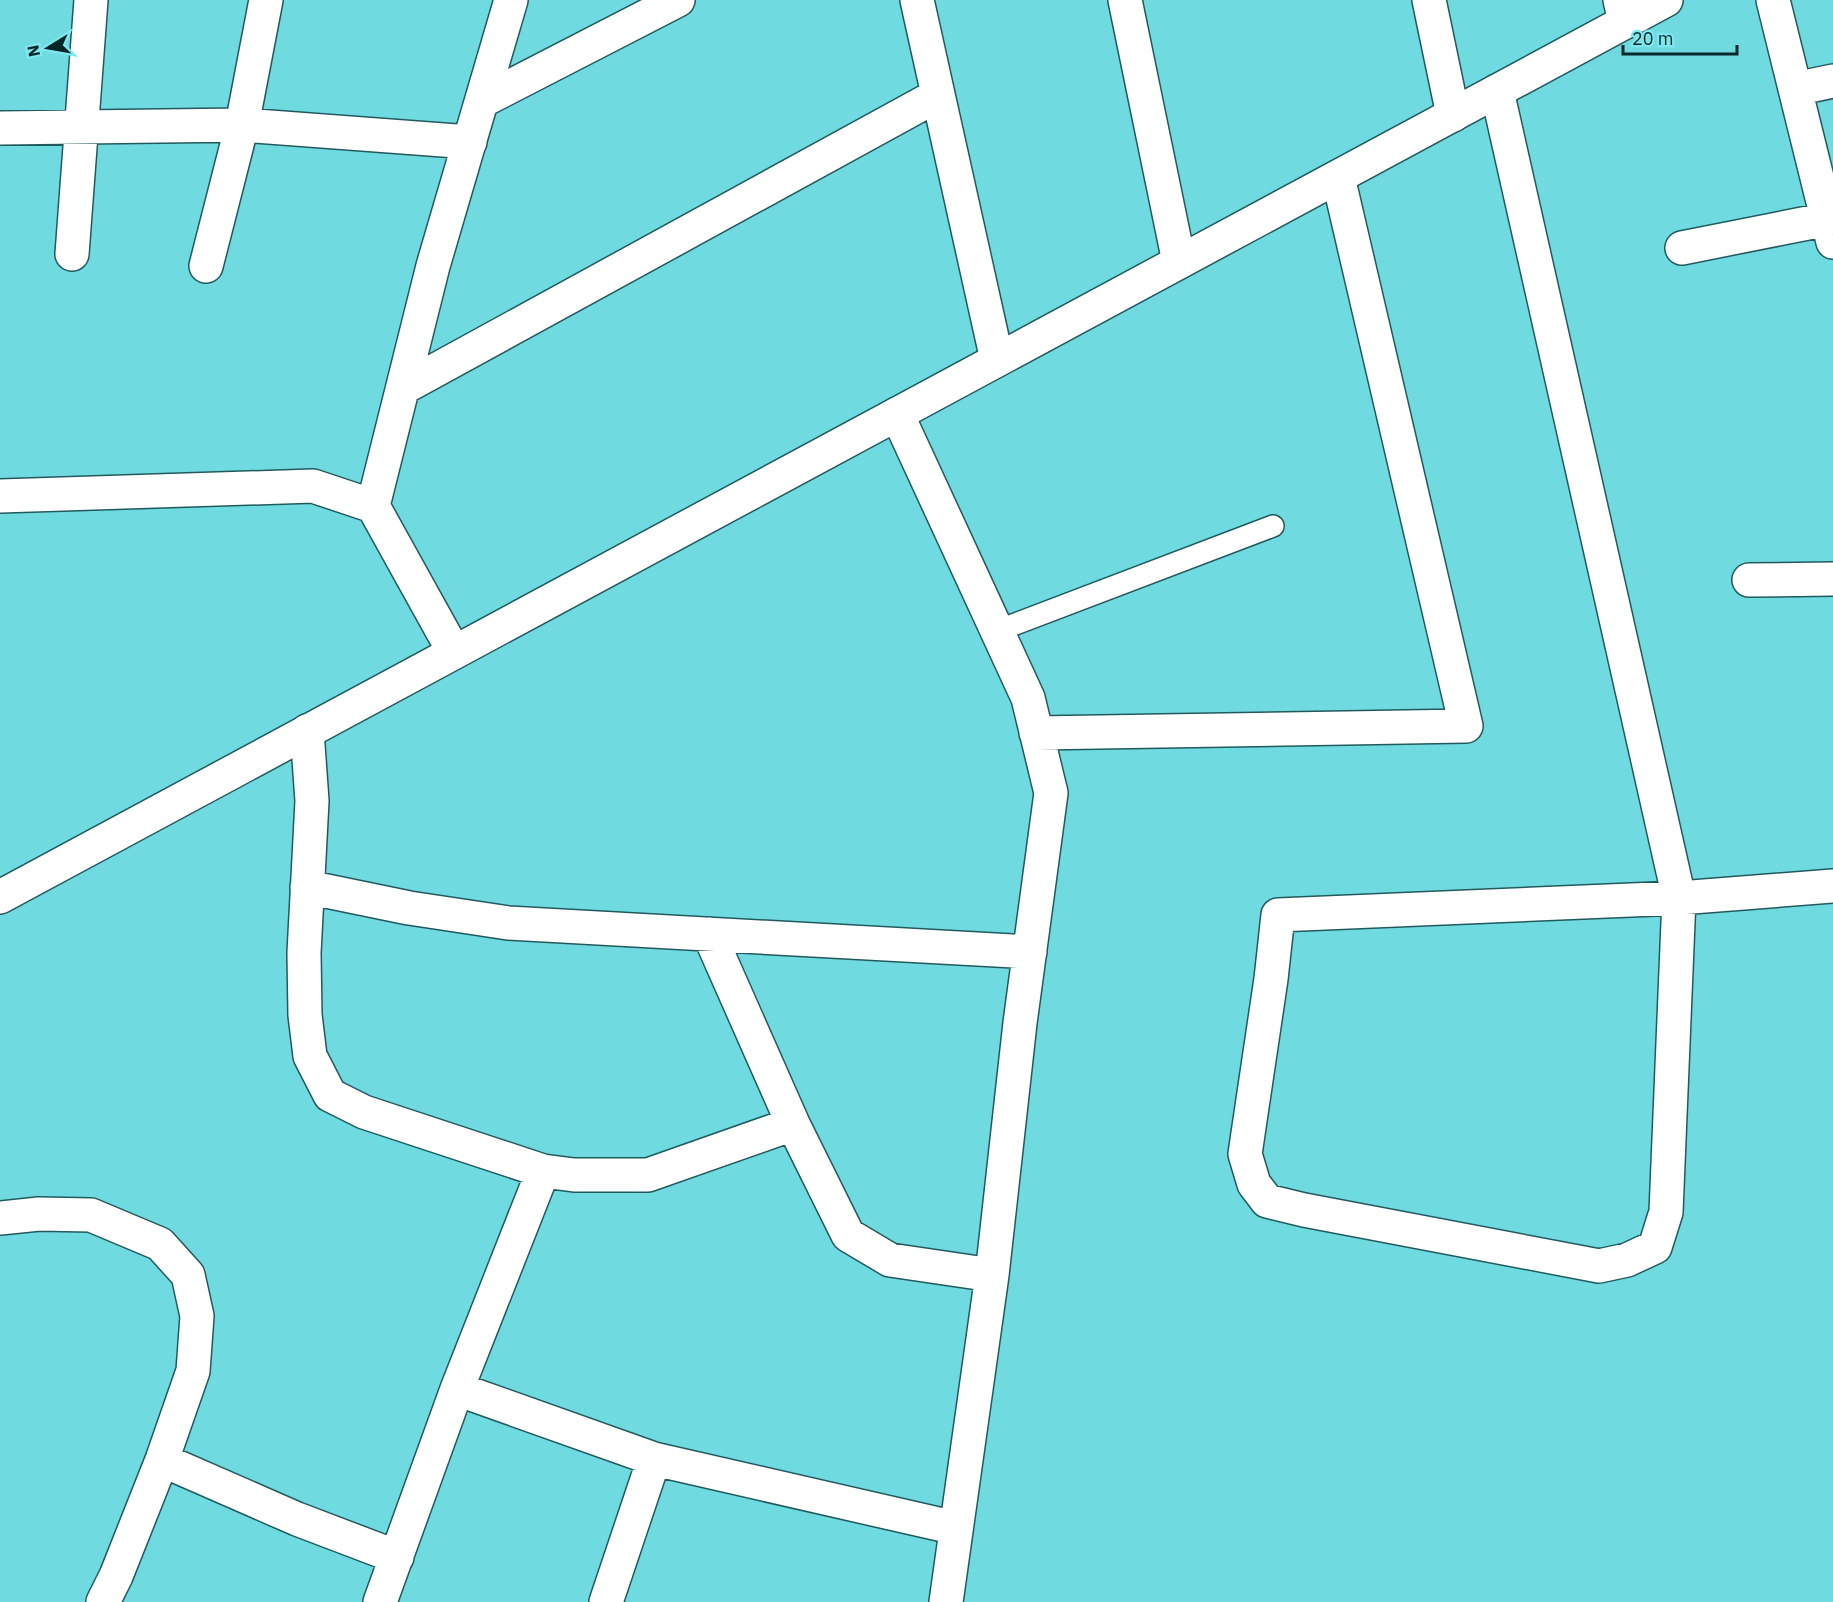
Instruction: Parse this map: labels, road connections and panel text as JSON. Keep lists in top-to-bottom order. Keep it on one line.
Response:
{"scale_bar":"20 m","north":"left"}
